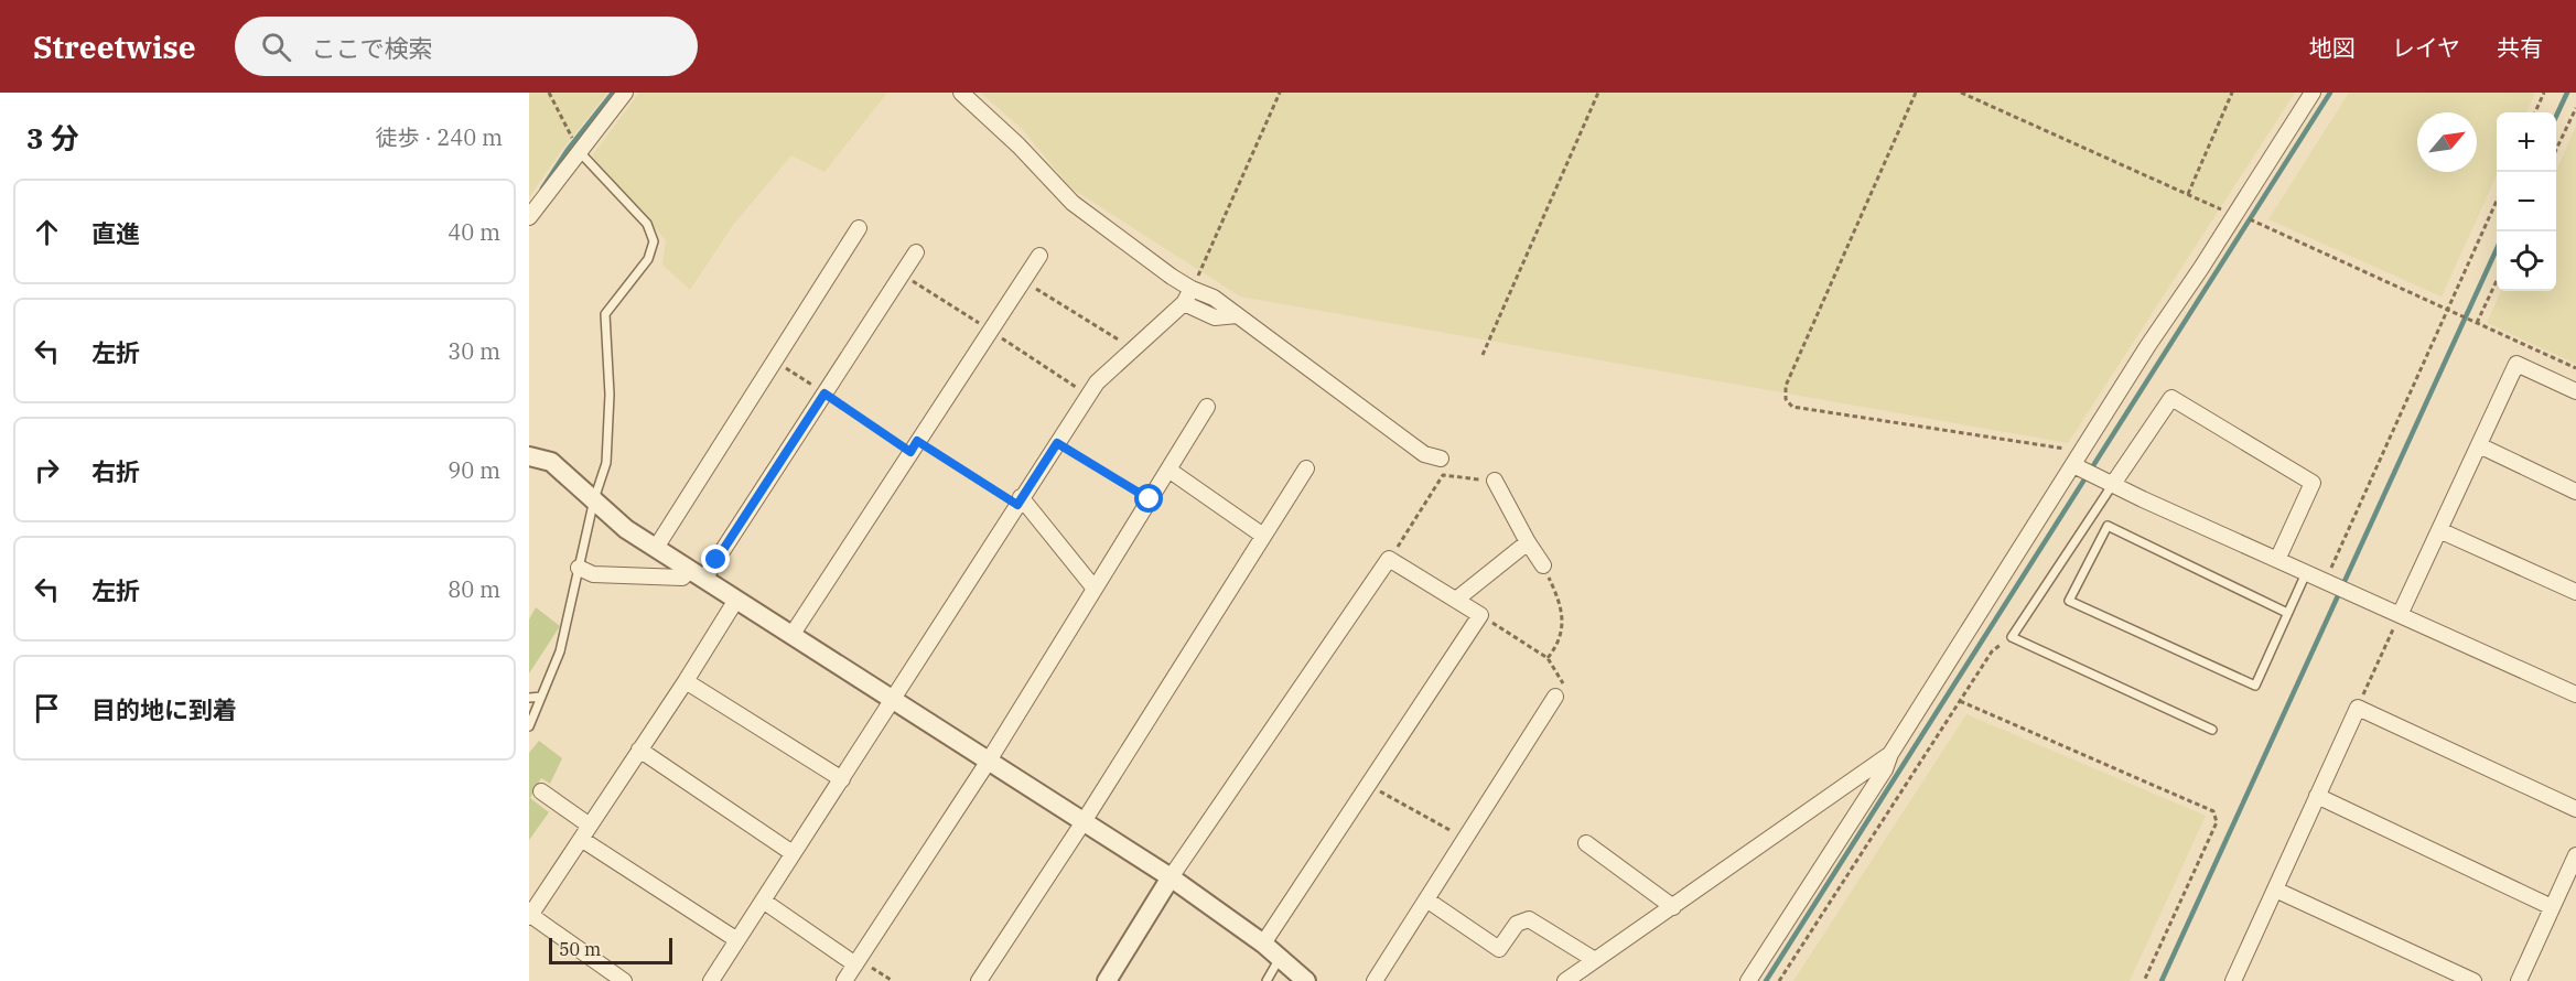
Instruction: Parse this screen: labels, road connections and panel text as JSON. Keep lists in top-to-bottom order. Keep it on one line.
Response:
{"scale_bar":"50 m","north":"top right","page":{"header":"Streetwise","search":"ここで検索","nav":["地図","レイヤ","共有"],"heading":["3 分","徒歩 · 240 m"],"map_buttons":["+","−"],"list":[["直進","40 m"],["左折","30 m"],["右折","90 m"],["左折","80 m"],"目的地に到着"],"scale":"50 m"}}
